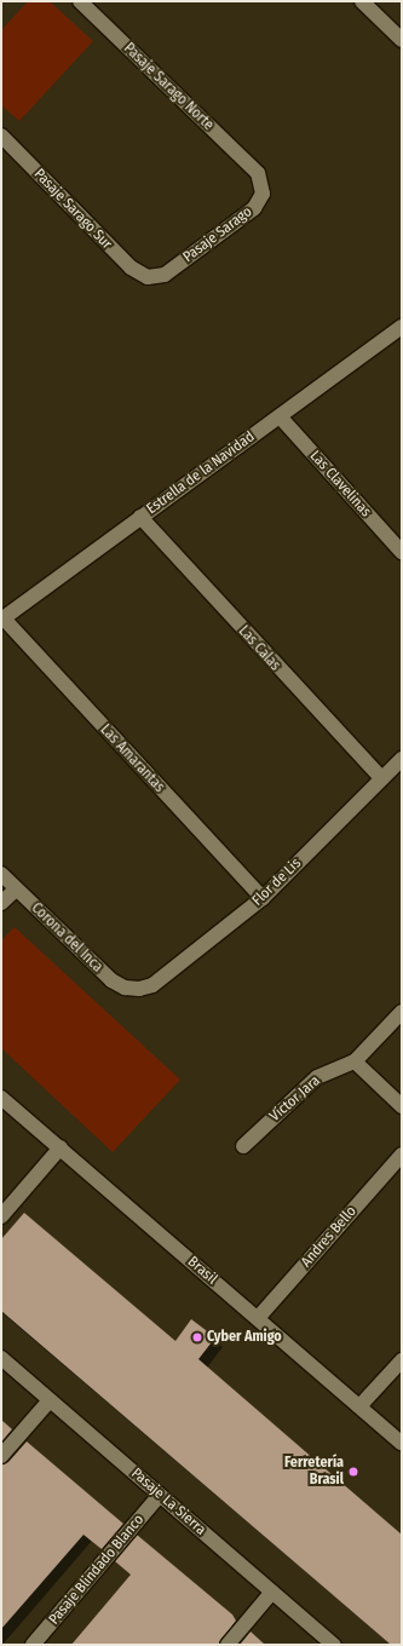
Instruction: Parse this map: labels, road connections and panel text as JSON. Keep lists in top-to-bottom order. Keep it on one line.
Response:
{"streets":{"street":["Pasaje Sarago Norte","Pasaje Sarago Sur","Pasaje Sarago","Estrella de la Navidad","Las Clavelinas","Las Calas","Las Amarantas","Flor de Lis","Corona del Inca","Víctor Jara","Andres Bello","Brasil","Pasaje La Sierra","Pasaje Blindado Blanco"]},"crossings":[["Pasaje Sarago Norte","Pasaje Sarago"],["Pasaje Sarago Sur","Pasaje Sarago"],["Estrella de la Navidad","Las Clavelinas"],["Estrella de la Navidad","Las Calas"],["Estrella de la Navidad","Las Amarantas"],["Las Calas","Flor de Lis"],["Las Amarantas","Flor de Lis"],["Flor de Lis","Corona del Inca"],["Andres Bello","Brasil"],["Pasaje La Sierra","Pasaje Blindado Blanco"]],"places":["Cyber Amigo","Ferretería Brasil"]}
